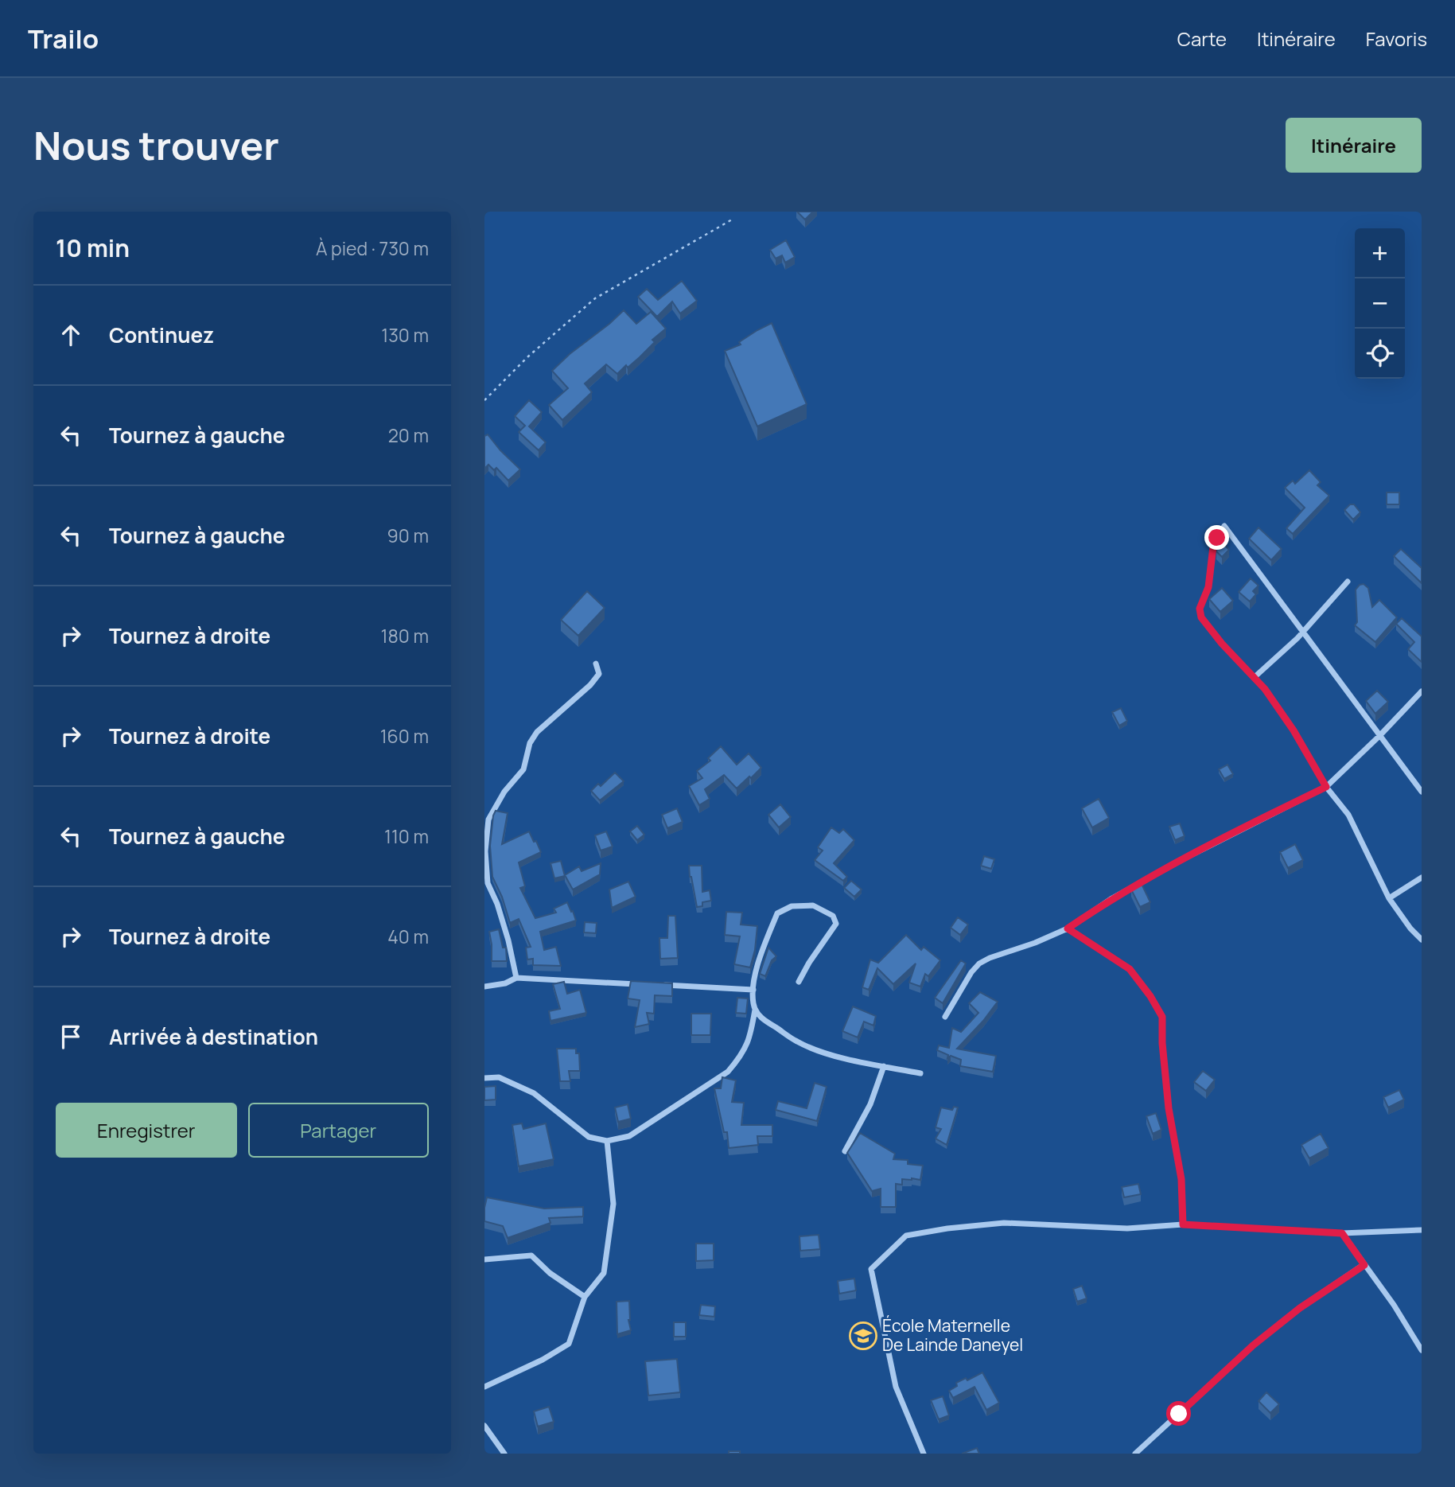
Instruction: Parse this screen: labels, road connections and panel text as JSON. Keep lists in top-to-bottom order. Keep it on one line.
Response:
{"places":{"school or university":["École Maternelle De Lainde Daneyel"]},"page":{"header":"Trailo","nav":["Carte","Itinéraire","Favoris"],"buttons":["Itinéraire",["Enregistrer","Partager"]],"title":"Nous trouver","heading":["10 min","À pied · 730 m"],"map_buttons":["+","−"],"list":[["Continuez","130 m"],["Tournez à gauche","20 m"],["Tournez à gauche","90 m"],["Tournez à droite","180 m"],["Tournez à droite","160 m"],["Tournez à gauche","110 m"],["Tournez à droite","40 m"],"Arrivée à destination"]}}
